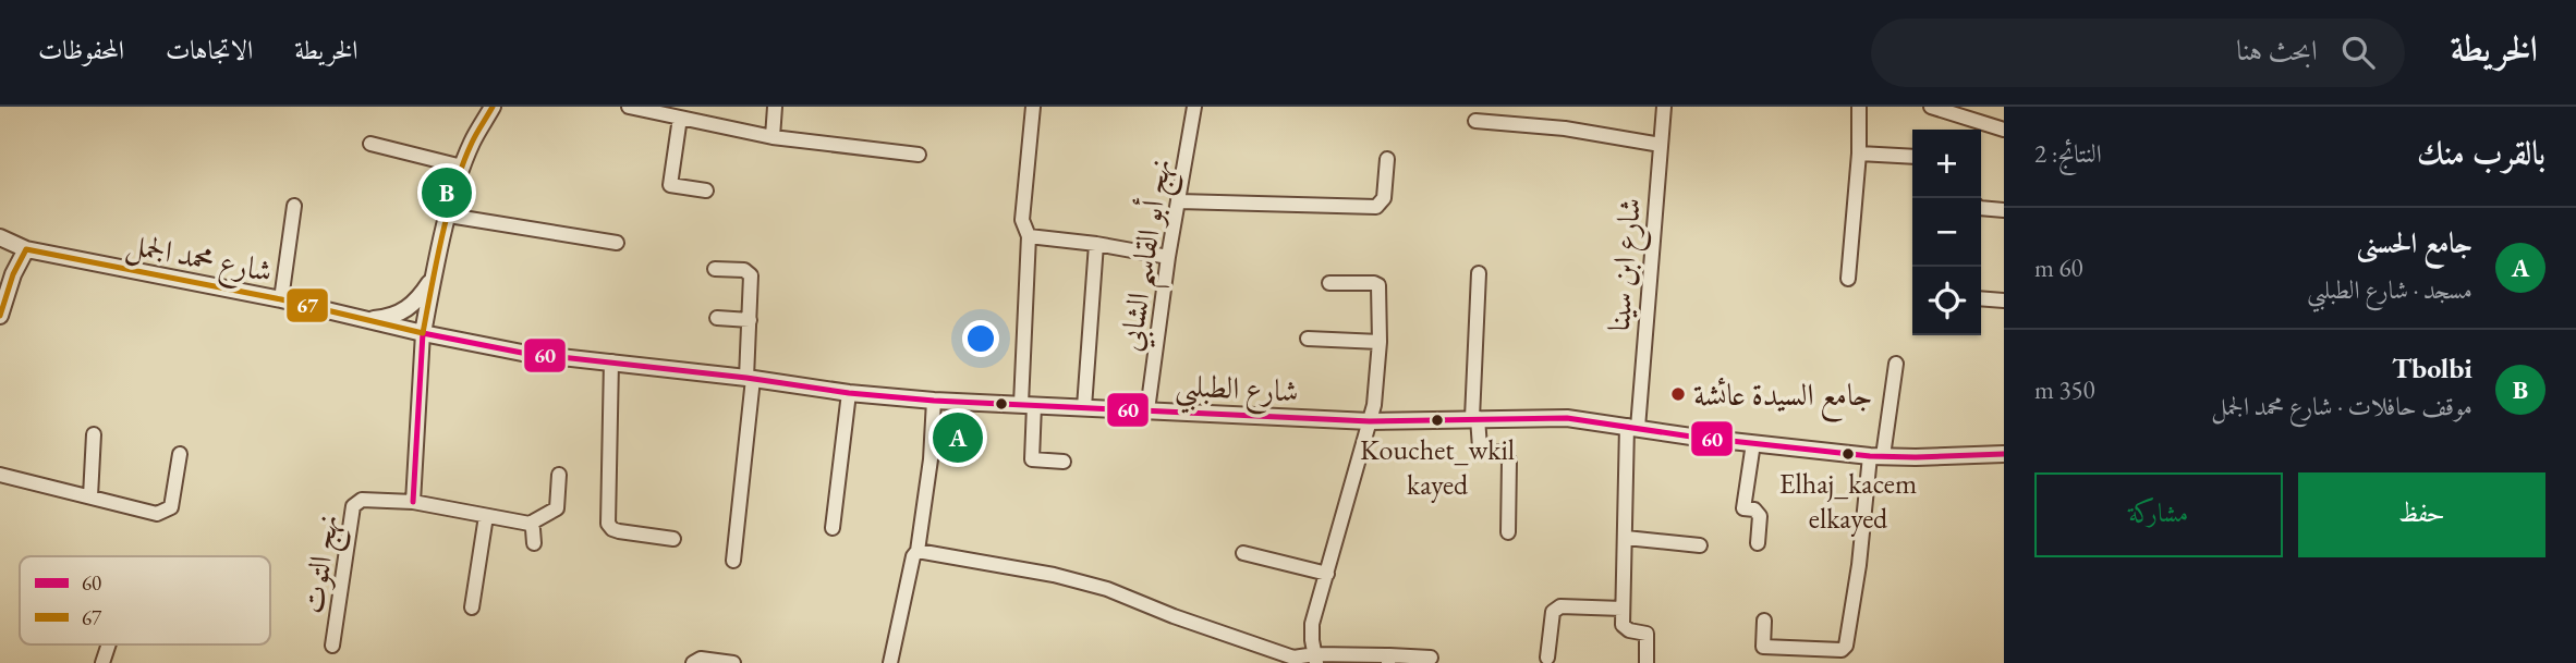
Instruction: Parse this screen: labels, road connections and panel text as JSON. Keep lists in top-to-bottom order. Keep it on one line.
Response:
{"streets":{"street":["نهج أبو القاسم الشابي","شارع محمد الجمل","شارع ابن سينا","شارع الطبلبي","نهج التوت"]},"crossings":[["نهج أبو القاسم الشابي","شارع الطبلبي"],["شارع محمد الجمل","شارع الطبلبي"],["شارع ابن سينا","شارع الطبلبي"]],"places":["جامع السيدة عائشة","Kouchet_wkil kayed","Elhaj_kacem elkayed"],"lines":["transit line 67","transit line 60"],"legend":["60","67"],"page":{"header":"الخريطة","search":"ابحث هنا","nav":["الخريطة","الاتجاهات","المحفوظات"],"heading":["بالقرب منك","النتائج: 2"],"map_buttons":["+","−"],"pins":["B","A"],"list":[{"mark":"A","name":"جامع الحسنى","note":"مسجد · شارع الطبلبي","value":"60 m"},{"mark":"B","name":"Tbolbi","note":"موقف حافلات · شارع محمد الجمل","value":"350 m"}],"buttons":["حفظ","مشاركة"]}}
